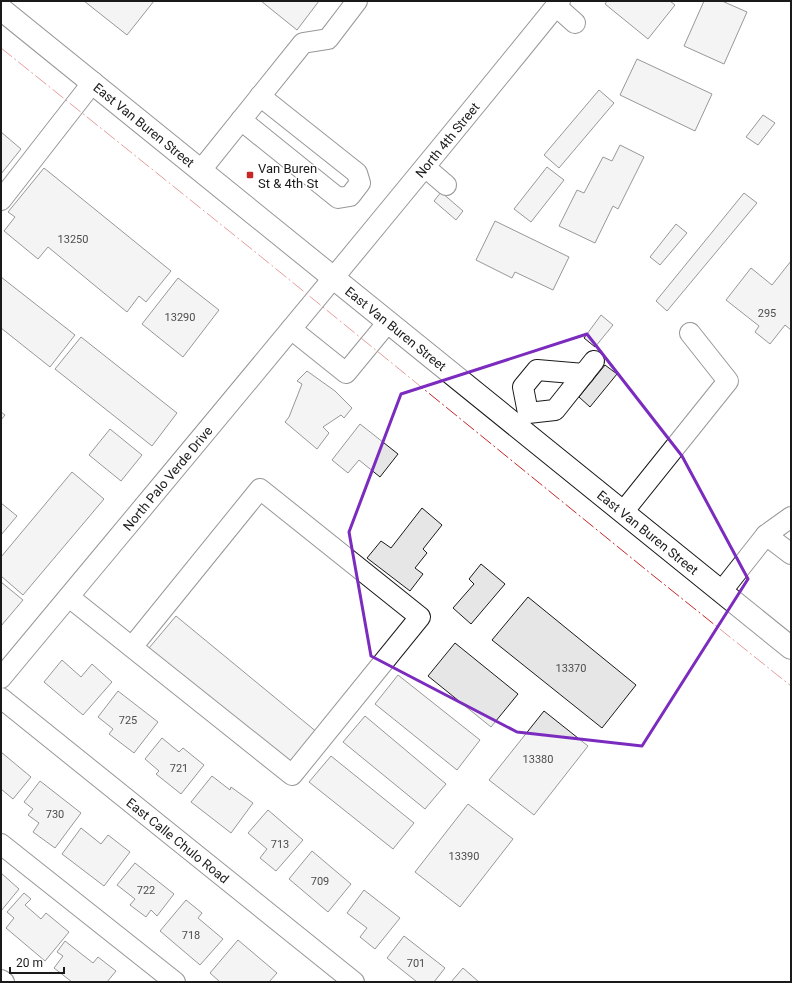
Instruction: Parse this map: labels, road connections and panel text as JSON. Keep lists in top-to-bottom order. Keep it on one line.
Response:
{"streets":{"main road":["East Van Buren Street"],"street":["North 4th Street","North Palo Verde Drive","East Calle Chulo Road"]},"crossings":[["East Van Buren Street","North 4th Street"],["East Van Buren Street","North Palo Verde Drive"],["North 4th Street","North Palo Verde Drive"]],"places":{"transit":["Van Buren St & 4th St"]},"house_numbers":["13250","295","13290","13370","725","13380","721","730","713","13390","709","722","718","701"],"scale_bar":"20 m"}
